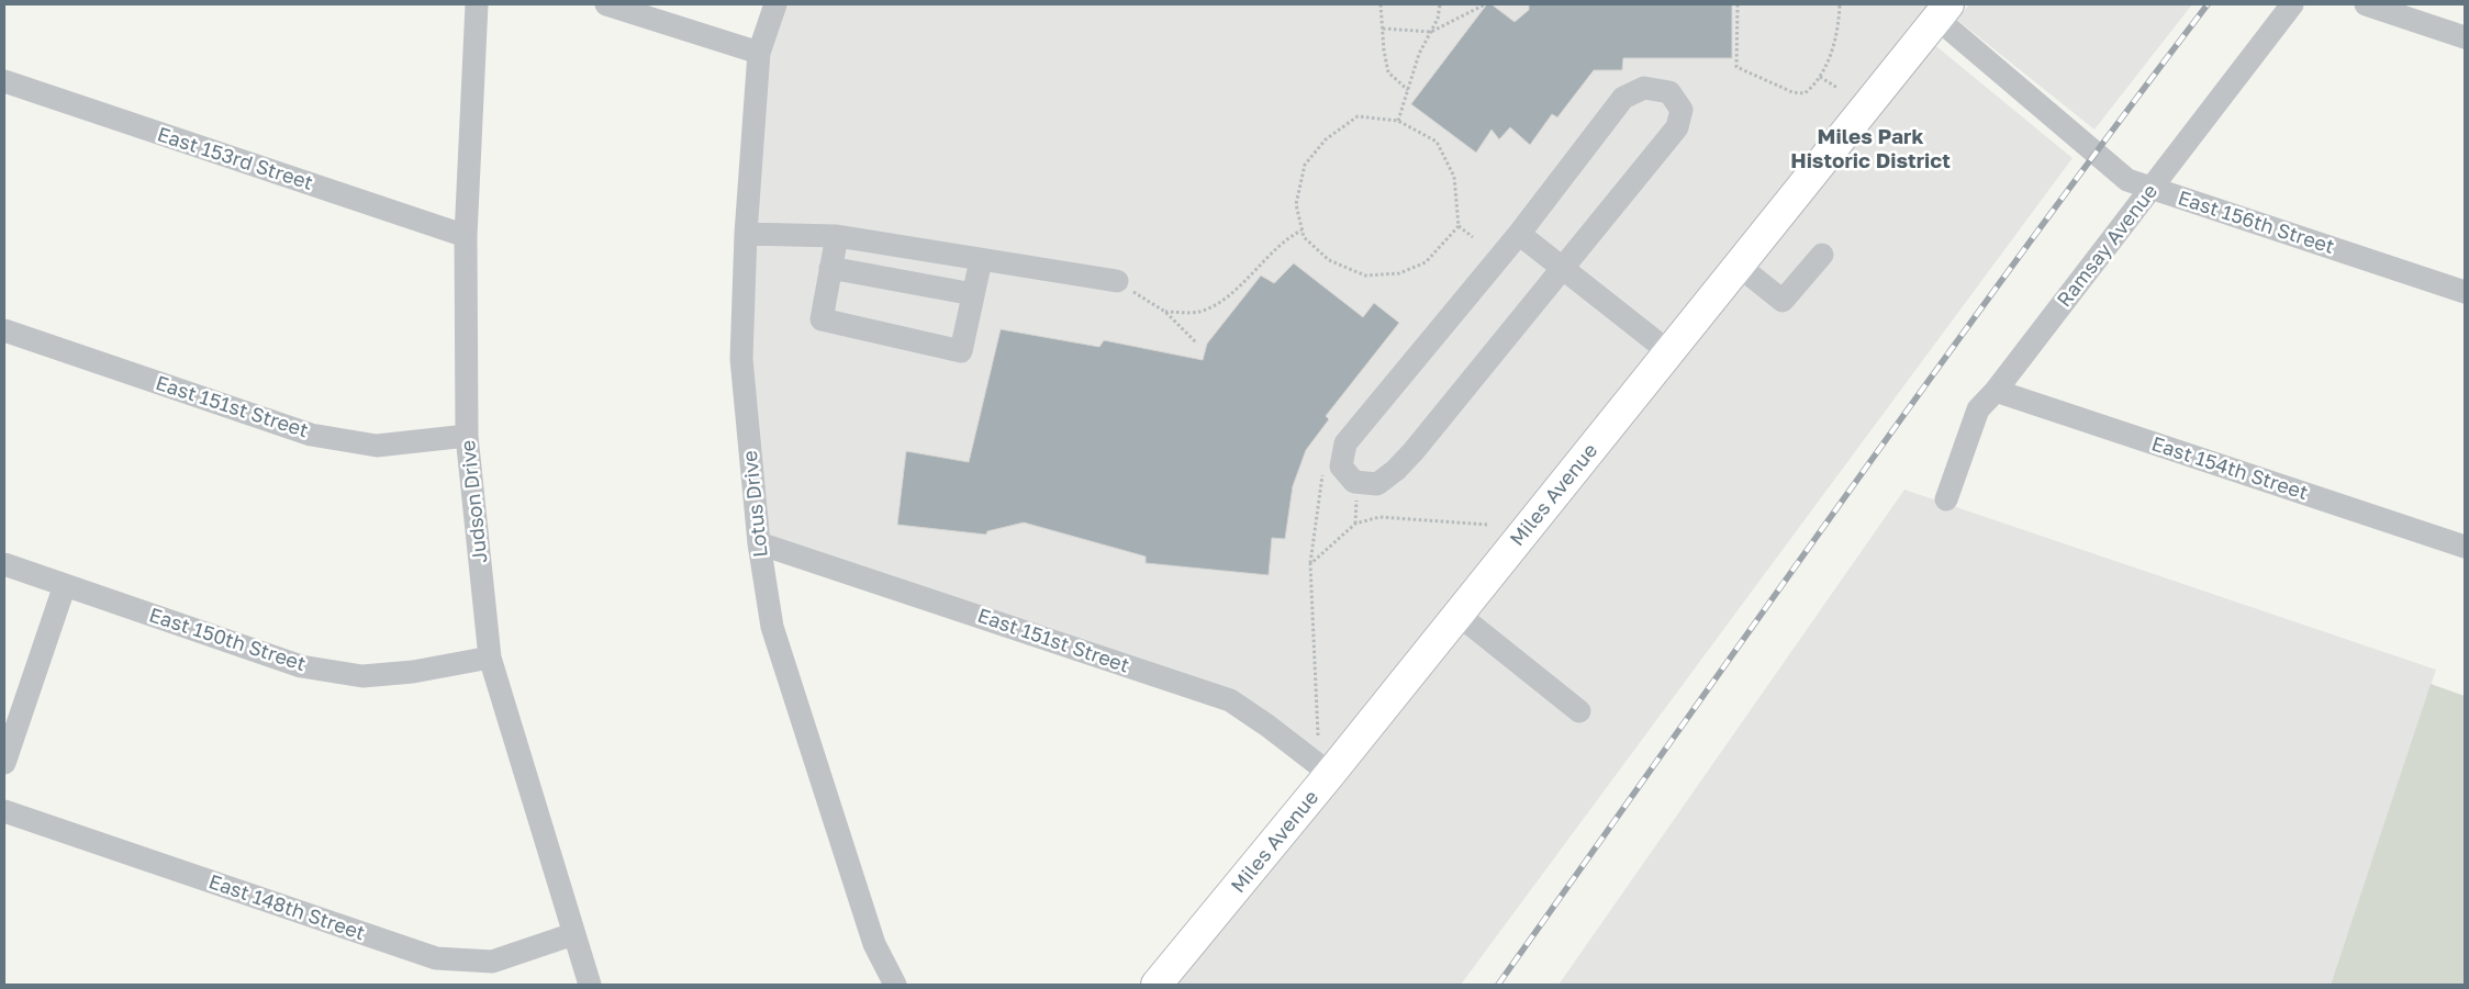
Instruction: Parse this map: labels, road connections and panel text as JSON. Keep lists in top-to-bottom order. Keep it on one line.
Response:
{"streets":{"main road":["Miles Avenue"],"street":["East 153rd Street","East 156th Street","Ramsay Avenue","East 151st Street","East 154th Street","Judson Drive","Lotus Drive","East 150th Street","East 148th Street"]},"crossings":[["East 153rd Street","Judson Drive"],["East 156th Street","Ramsay Avenue"],["East 156th Street","Miles Avenue"],["Ramsay Avenue","East 154th Street"],["East 151st Street","Miles Avenue"],["East 151st Street","Judson Drive"],["East 151st Street","Lotus Drive"],["Judson Drive","East 150th Street"],["Judson Drive","East 148th Street"]],"districts":["Miles Park Historic District"]}
